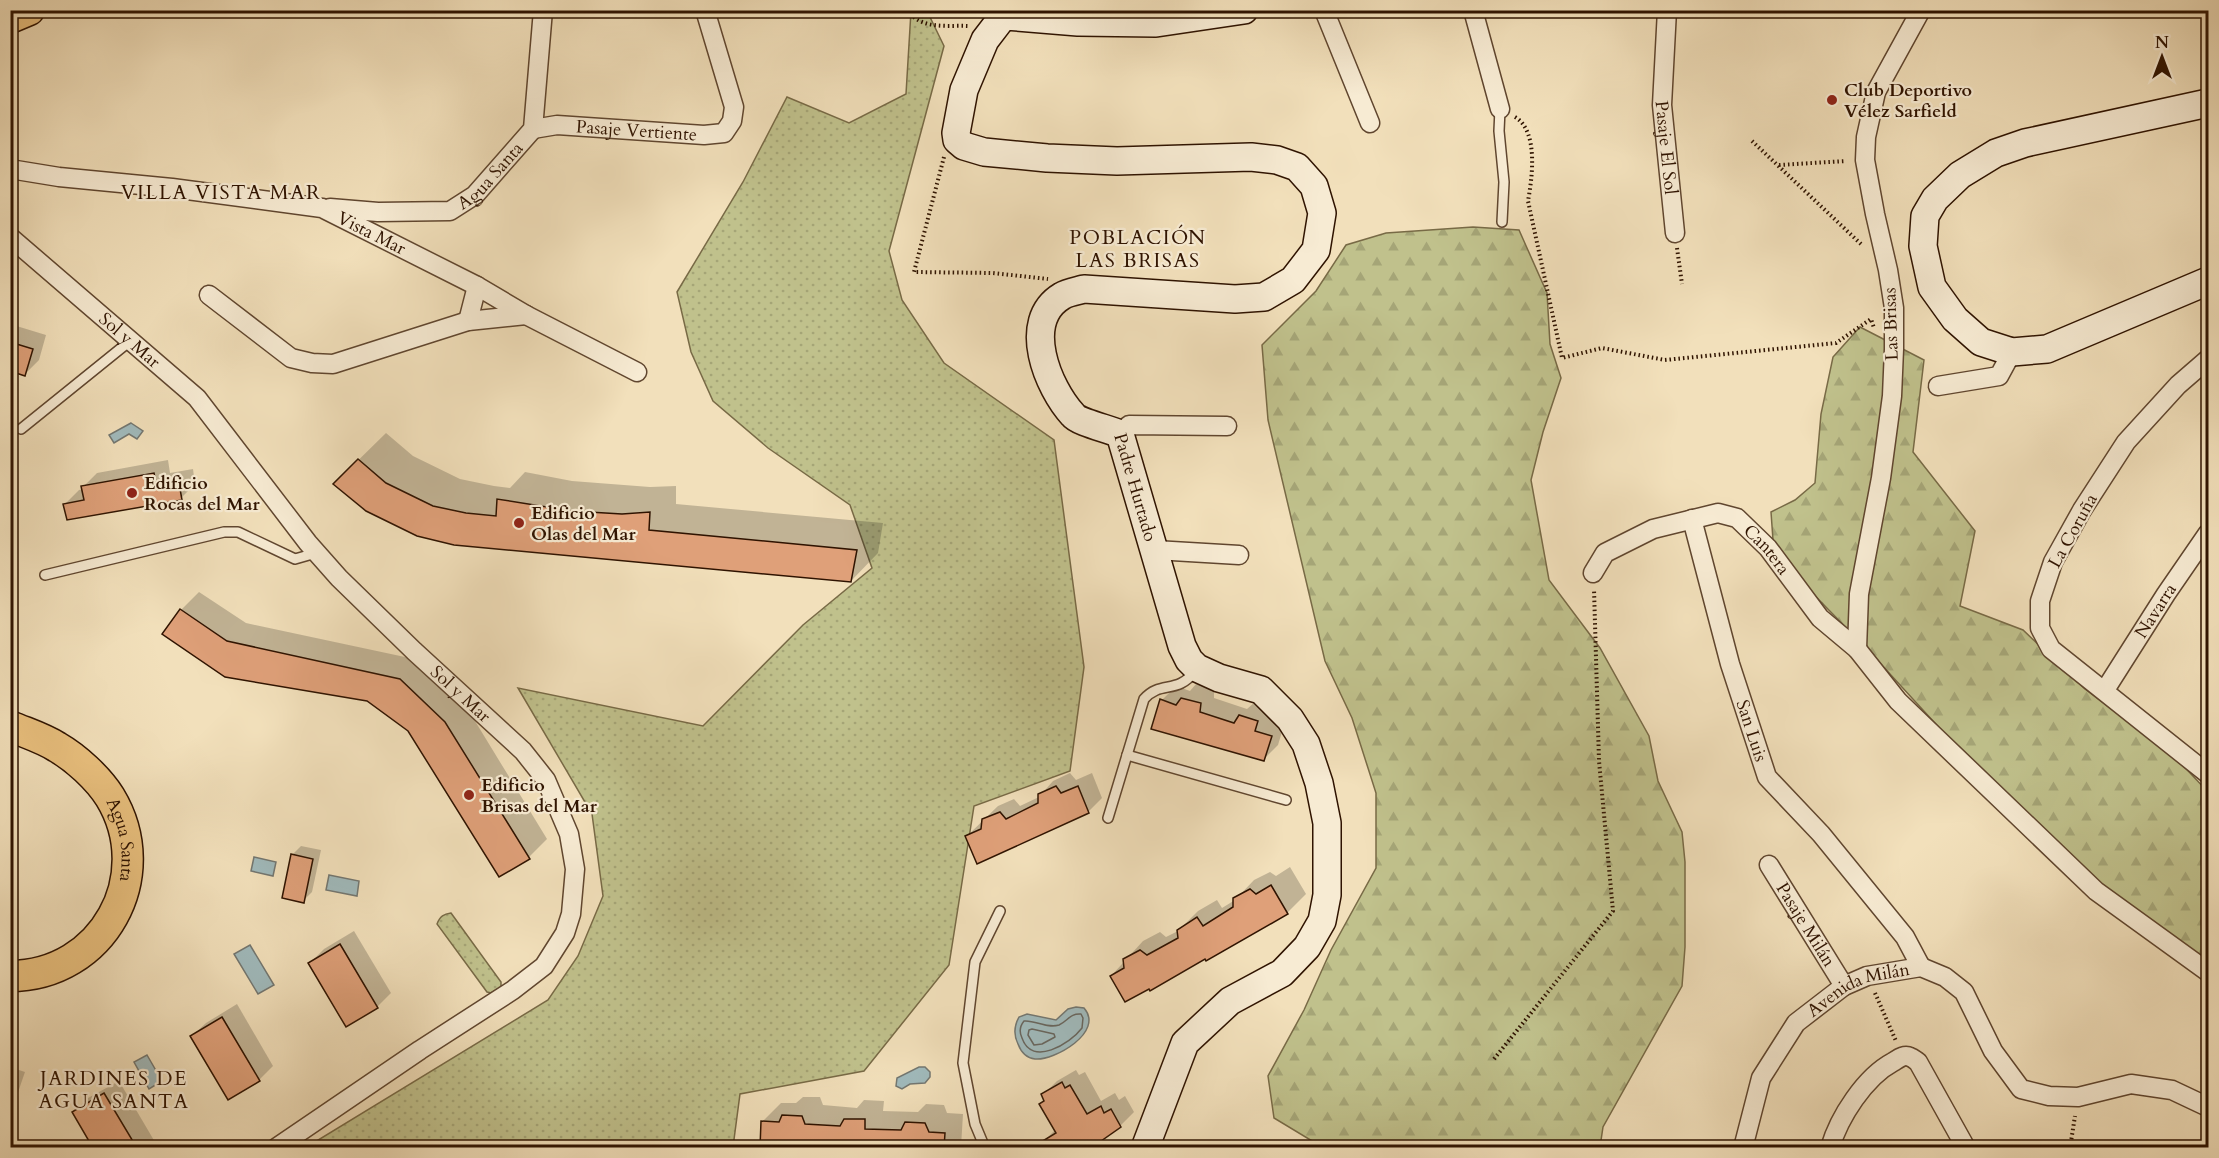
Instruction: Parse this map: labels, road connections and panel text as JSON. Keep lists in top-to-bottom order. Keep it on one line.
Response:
{"streets":{"main road":["Agua Santa"],"street":["Pasaje Vertiente","Pasaje El Sol","Vista Mar","Las Brisas","Sol y Mar","Padre Hurtado","La Coruña","Cantera","Navarra","San Luis","Pasaje Milán","Avenida Milán"]},"crossings":[["Pasaje Vertiente","Agua Santa"],["Agua Santa","Vista Mar"],["Las Brisas","Cantera"],["La Coruña","Navarra"],["Cantera","San Luis"],["San Luis","Avenida Milán"],["Pasaje Milán","Avenida Milán"]],"districts":["VILLA VISTA MAR","POBLACIÓN LAS BRISAS","JARDINES DE AGUA SANTA"],"places":["Club Deportivo Vélez Sarfield","Edificio Rocas del Mar","Edificio Olas del Mar","Edificio Brisas del Mar"],"north":"top"}
